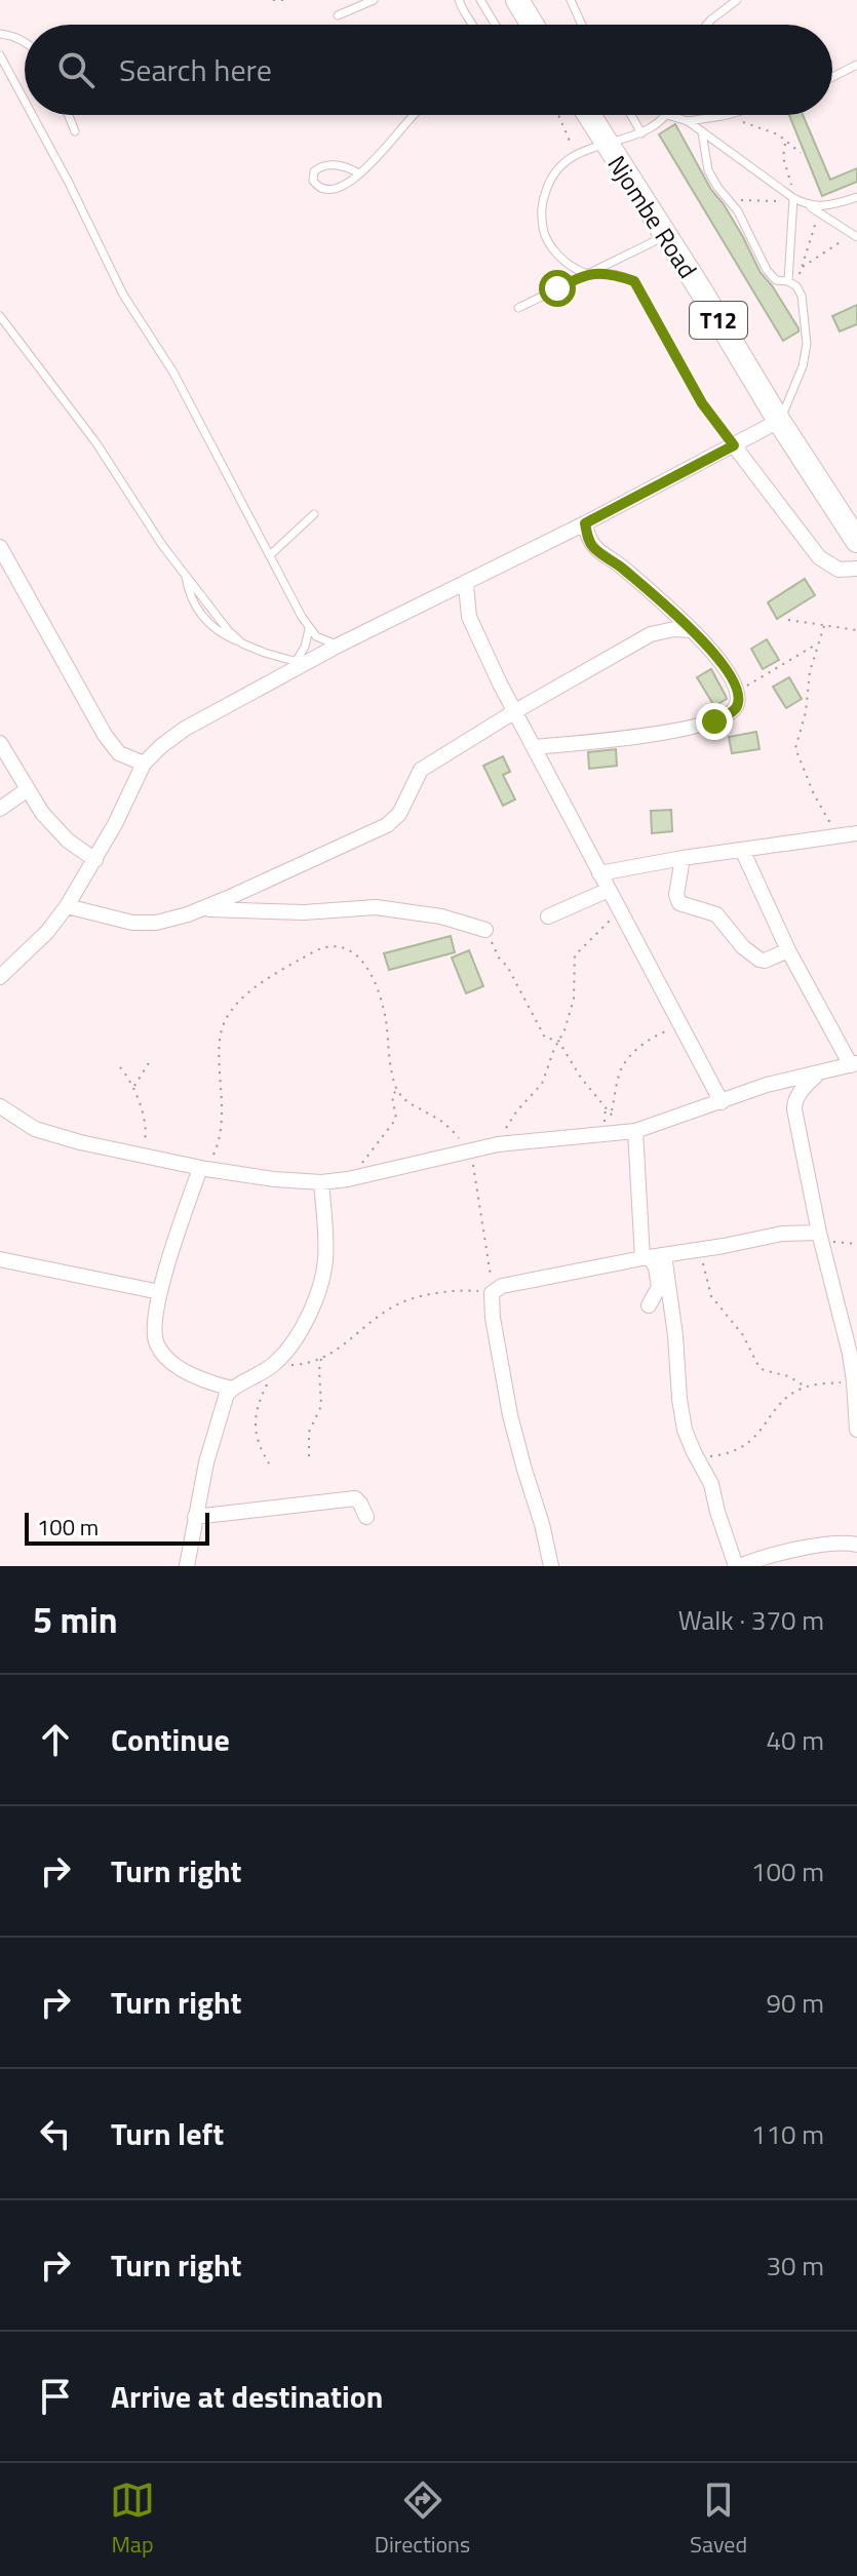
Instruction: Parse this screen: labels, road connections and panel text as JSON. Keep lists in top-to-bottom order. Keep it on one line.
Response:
{"streets":{"highway":["Njombe Road","T12"]},"scale_bar":"100 m","page":{"search":"Search here","scale":"100 m","heading":["5 min","Walk · 370 m"],"list":[["Continue","40 m"],["Turn right","100 m"],["Turn right","90 m"],["Turn left","110 m"],["Turn right","30 m"],"Arrive at destination"],"nav":["Map","Directions","Saved"]}}
